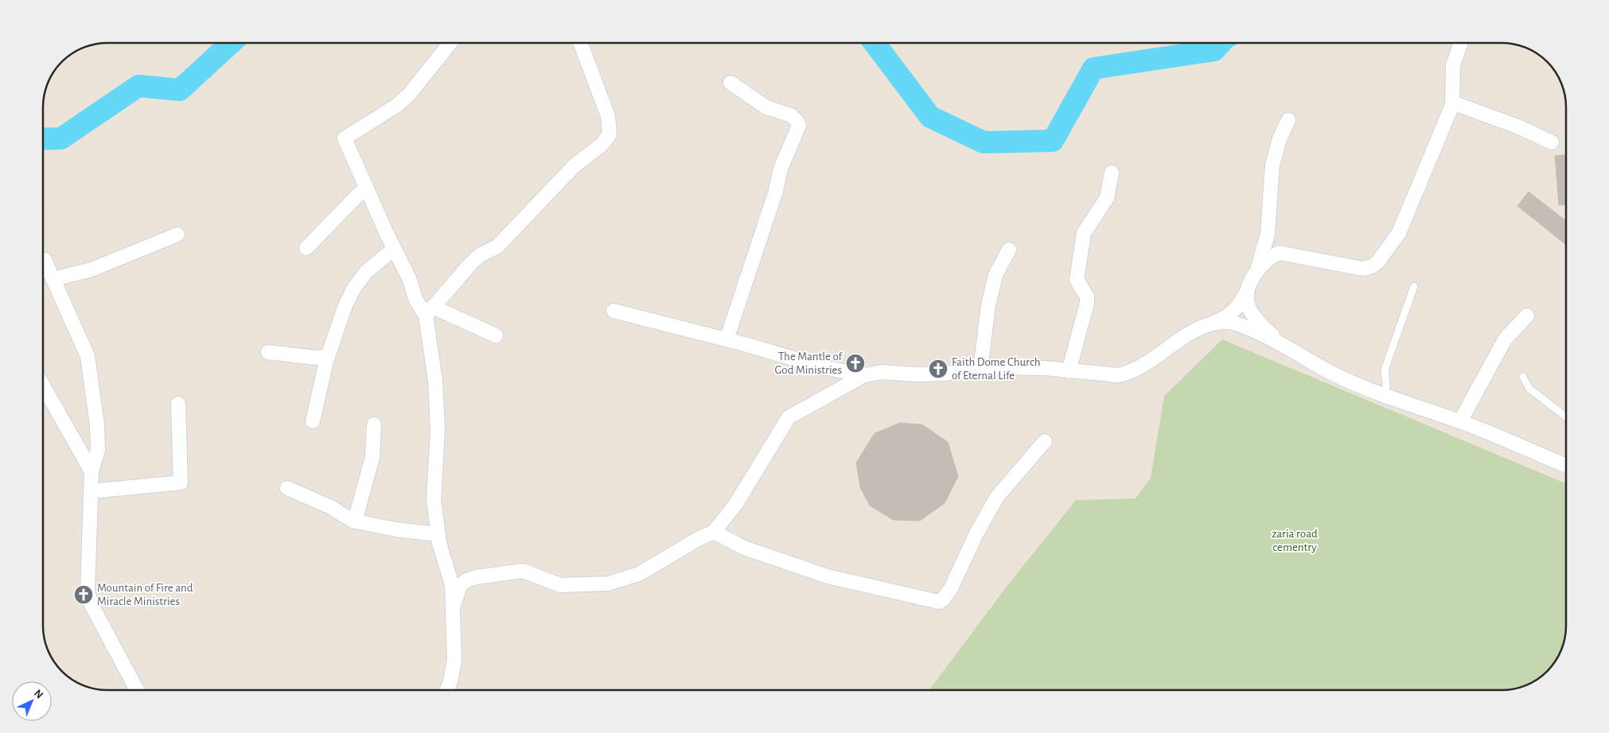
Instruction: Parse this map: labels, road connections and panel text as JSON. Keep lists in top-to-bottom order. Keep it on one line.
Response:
{"parks":["zaria road cementry"],"places":{"church":["The Mantle of God Ministries","Faith Dome Church of Eternal Life","Mountain of Fire and Miracle Ministries"]},"north":"top right"}
